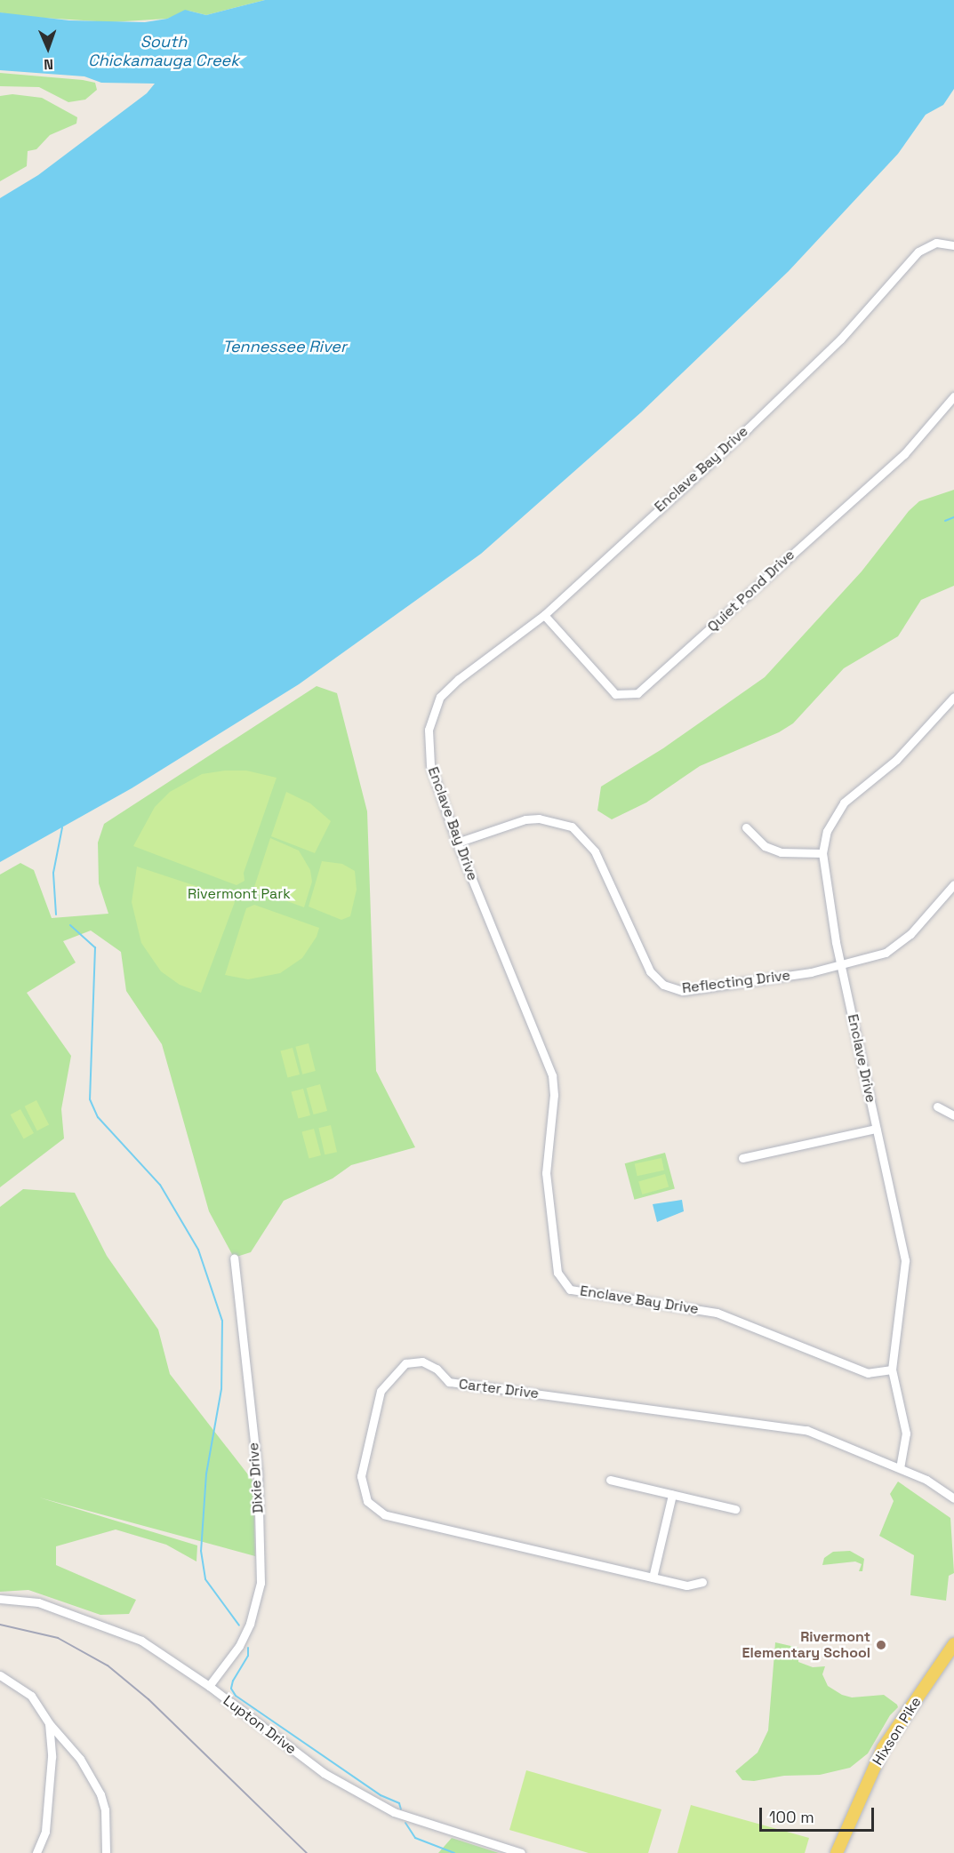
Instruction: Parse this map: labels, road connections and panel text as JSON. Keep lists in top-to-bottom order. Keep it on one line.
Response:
{"streets":{"main road":["Hixson Pike"],"street":["Enclave Bay Drive","Quiet Pond Drive","Reflecting Drive","Enclave Drive","Carter Drive","Dixie Drive","Lupton Drive"]},"crossings":[["Enclave Bay Drive","Quiet Pond Drive"],["Enclave Bay Drive","Reflecting Drive"],["Enclave Bay Drive","Enclave Drive"],["Reflecting Drive","Enclave Drive"],["Enclave Drive","Carter Drive"],["Dixie Drive","Lupton Drive"]],"water":["South Chickamauga Creek","Tennessee River"],"parks":["Rivermont Park"],"places":["Rivermont Elementary School"],"scale_bar":"100 m","north":"bottom"}
